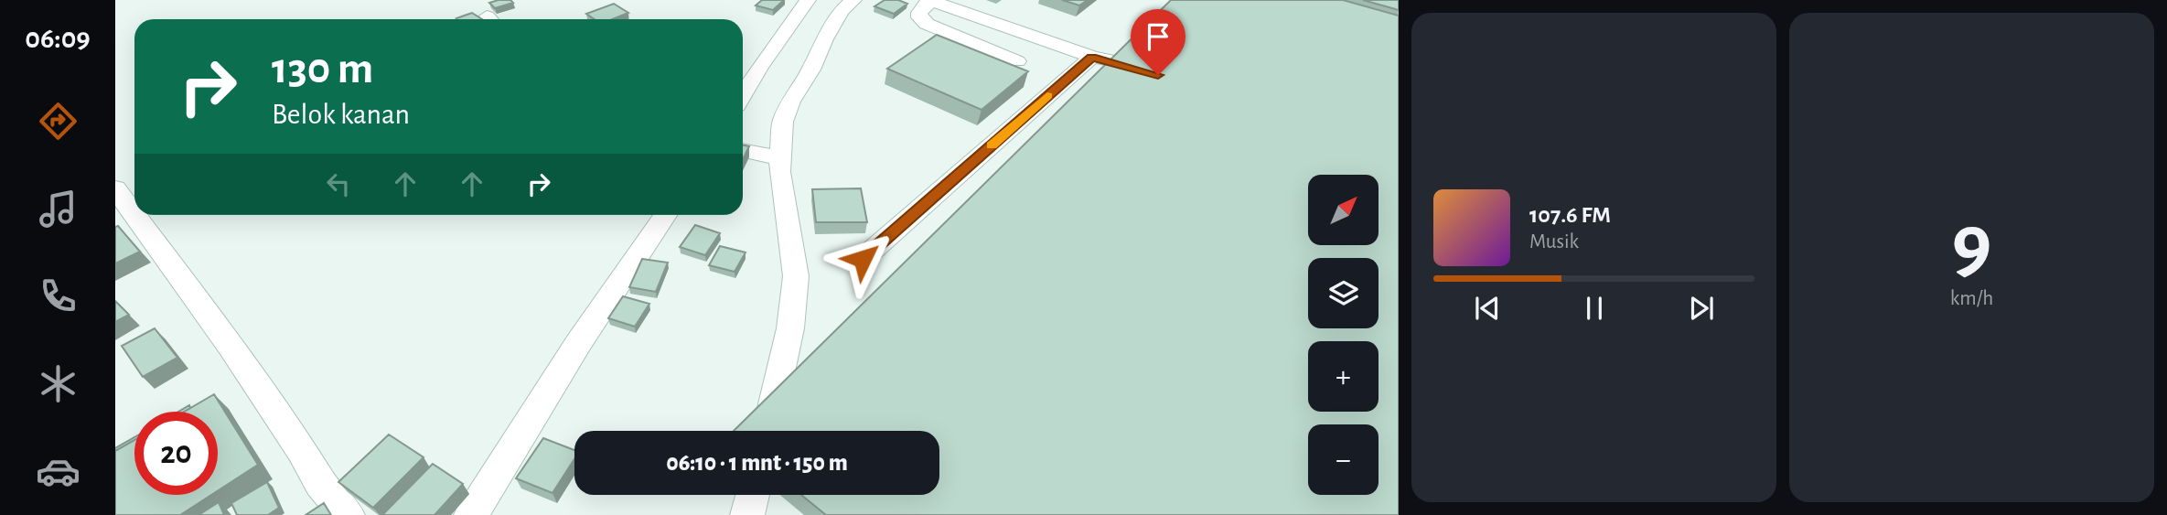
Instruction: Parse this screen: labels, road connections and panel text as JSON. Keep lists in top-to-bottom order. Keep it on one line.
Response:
{"north":"top right","page":{"tabs":"06:09","tile":["9","km/h"],"turn":["130 m","Belok kanan"],"map_buttons":["+","−"],"song":["107.6 FM","Musik"],"limit":"20","trip":"06:10 · 1 mnt · 150 m"}}
